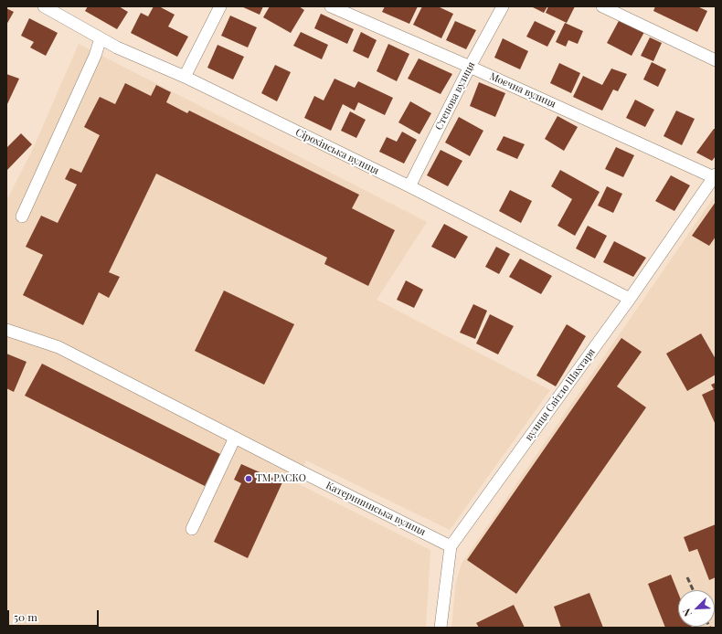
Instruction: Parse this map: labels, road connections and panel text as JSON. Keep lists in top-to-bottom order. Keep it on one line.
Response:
{"streets":{"street":["Моєчна вулиця","Степова вулиця","Сірохінська вулиця","вулиця Світло Шахтаря","Катерининська вулиця"]},"crossings":[["Моєчна вулиця","Степова вулиця"],["Моєчна вулиця","вулиця Світло Шахтаря"],["Степова вулиця","Сірохінська вулиця"],["Сірохінська вулиця","вулиця Світло Шахтаря"],["вулиця Світло Шахтаря","Катерининська вулиця"]],"places":["ТМ РАСКО"],"scale_bar":"50 m","north":"bottom left"}
